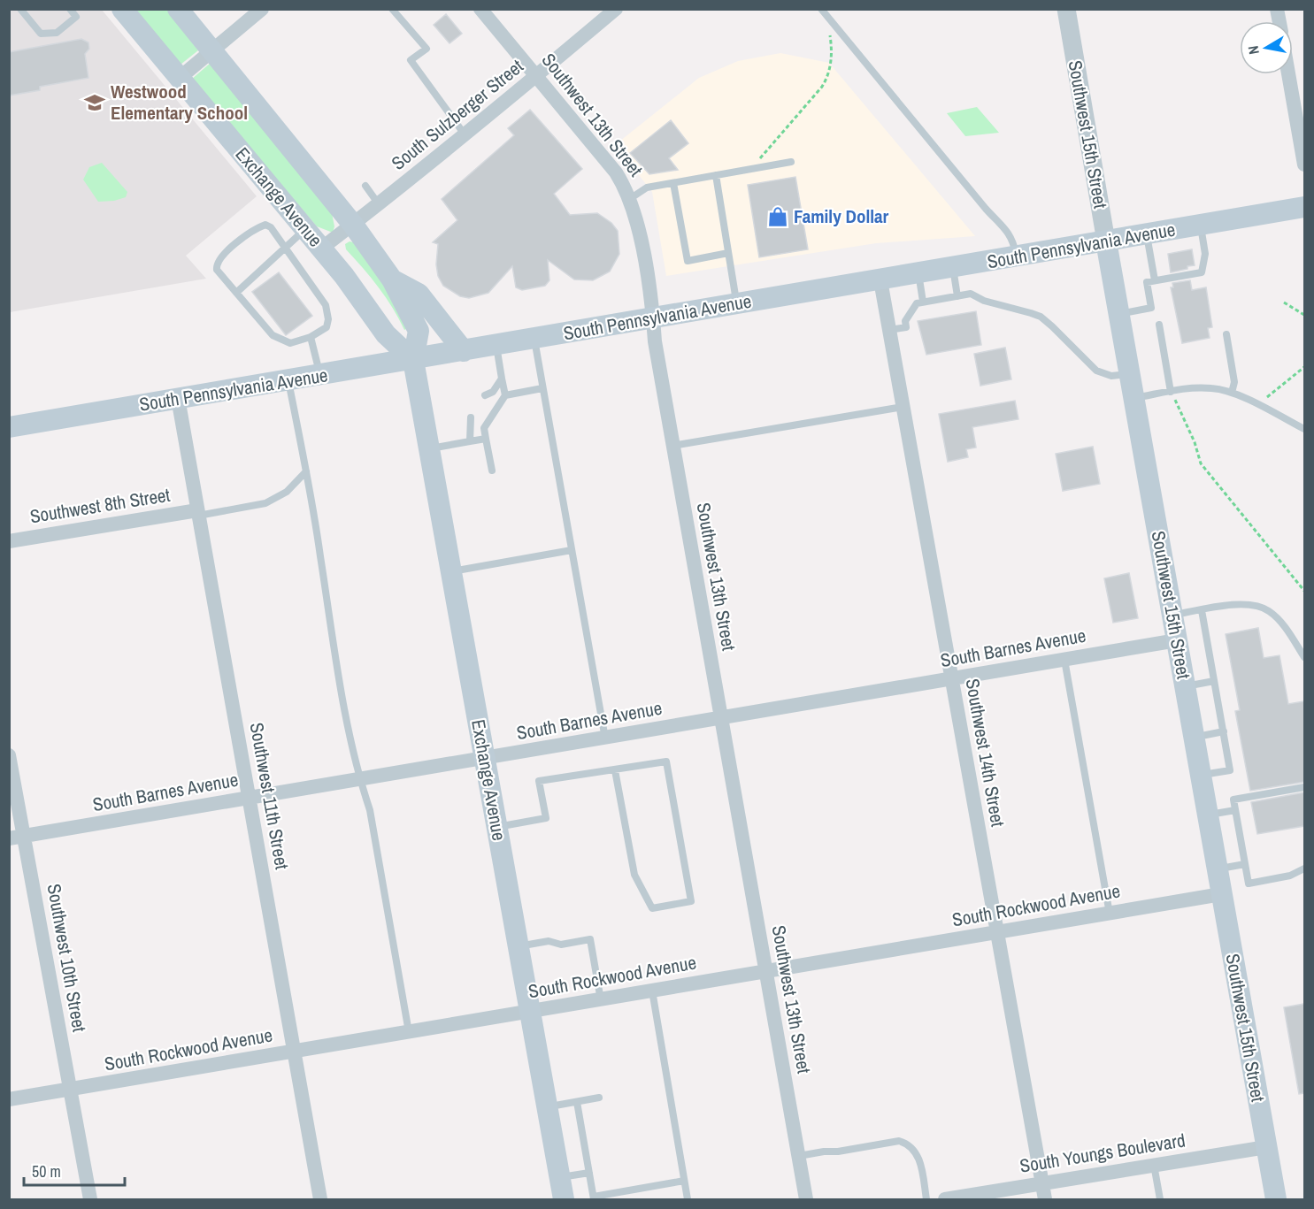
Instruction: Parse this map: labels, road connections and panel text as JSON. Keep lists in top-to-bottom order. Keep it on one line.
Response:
{"streets":{"main road":["Southwest 15th Street","Exchange Avenue","South Pennsylvania Avenue"],"street":["South Sulzberger Street","Southwest 13th Street","Southwest 8th Street","South Barnes Avenue","Southwest 14th Street","Southwest 11th Street","South Rockwood Avenue","Southwest 10th Street","South Youngs Boulevard"]},"crossings":[["South Sulzberger Street","Southwest 13th Street"],["South Sulzberger Street","Exchange Avenue"],["Southwest 13th Street","South Pennsylvania Avenue"],["Southwest 13th Street","South Barnes Avenue"],["Southwest 13th Street","South Rockwood Avenue"],["Southwest 15th Street","South Pennsylvania Avenue"],["Southwest 15th Street","South Barnes Avenue"],["Southwest 15th Street","South Rockwood Avenue"],["Southwest 15th Street","South Youngs Boulevard"],["Exchange Avenue","South Pennsylvania Avenue"],["Exchange Avenue","South Barnes Avenue"],["Exchange Avenue","South Rockwood Avenue"],["South Pennsylvania Avenue","Southwest 14th Street"],["South Pennsylvania Avenue","Southwest 11th Street"],["Southwest 8th Street","Southwest 11th Street"],["South Barnes Avenue","Southwest 14th Street"],["South Barnes Avenue","Southwest 11th Street"],["South Barnes Avenue","Southwest 10th Street"],["Southwest 14th Street","South Rockwood Avenue"],["Southwest 14th Street","South Youngs Boulevard"],["Southwest 11th Street","South Rockwood Avenue"],["South Rockwood Avenue","Southwest 10th Street"]],"places":{"school or university":["Westwood Elementary School"],"shop":["Family Dollar"]},"scale_bar":"50 m","north":"left"}
